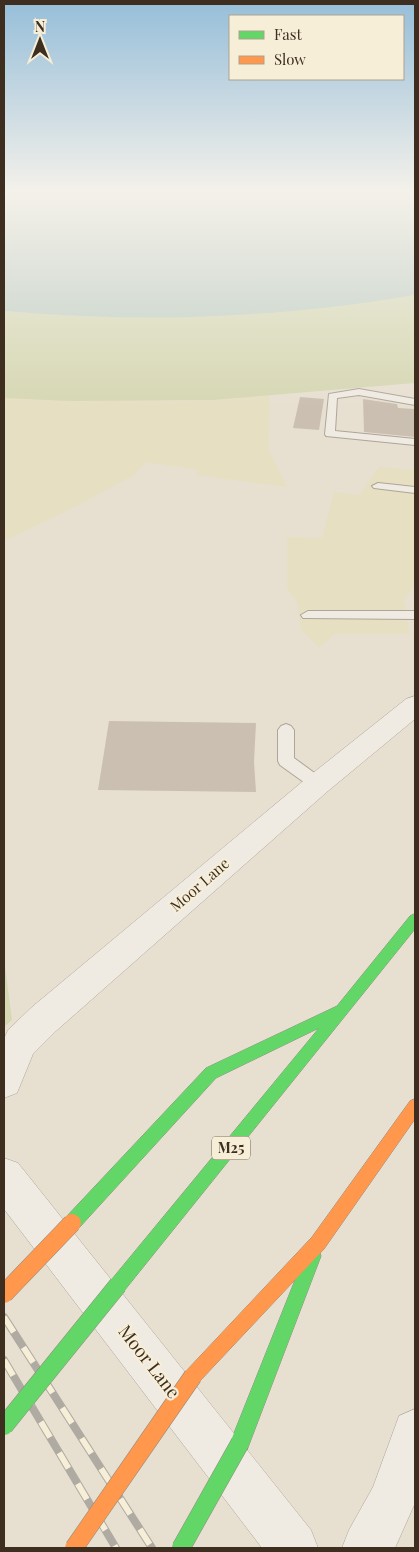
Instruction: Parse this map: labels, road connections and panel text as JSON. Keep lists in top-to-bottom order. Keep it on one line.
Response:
{"streets":{"highway":["M25"],"street":["Moor Lane"]},"legend":["Fast","Slow"],"north":"top"}
